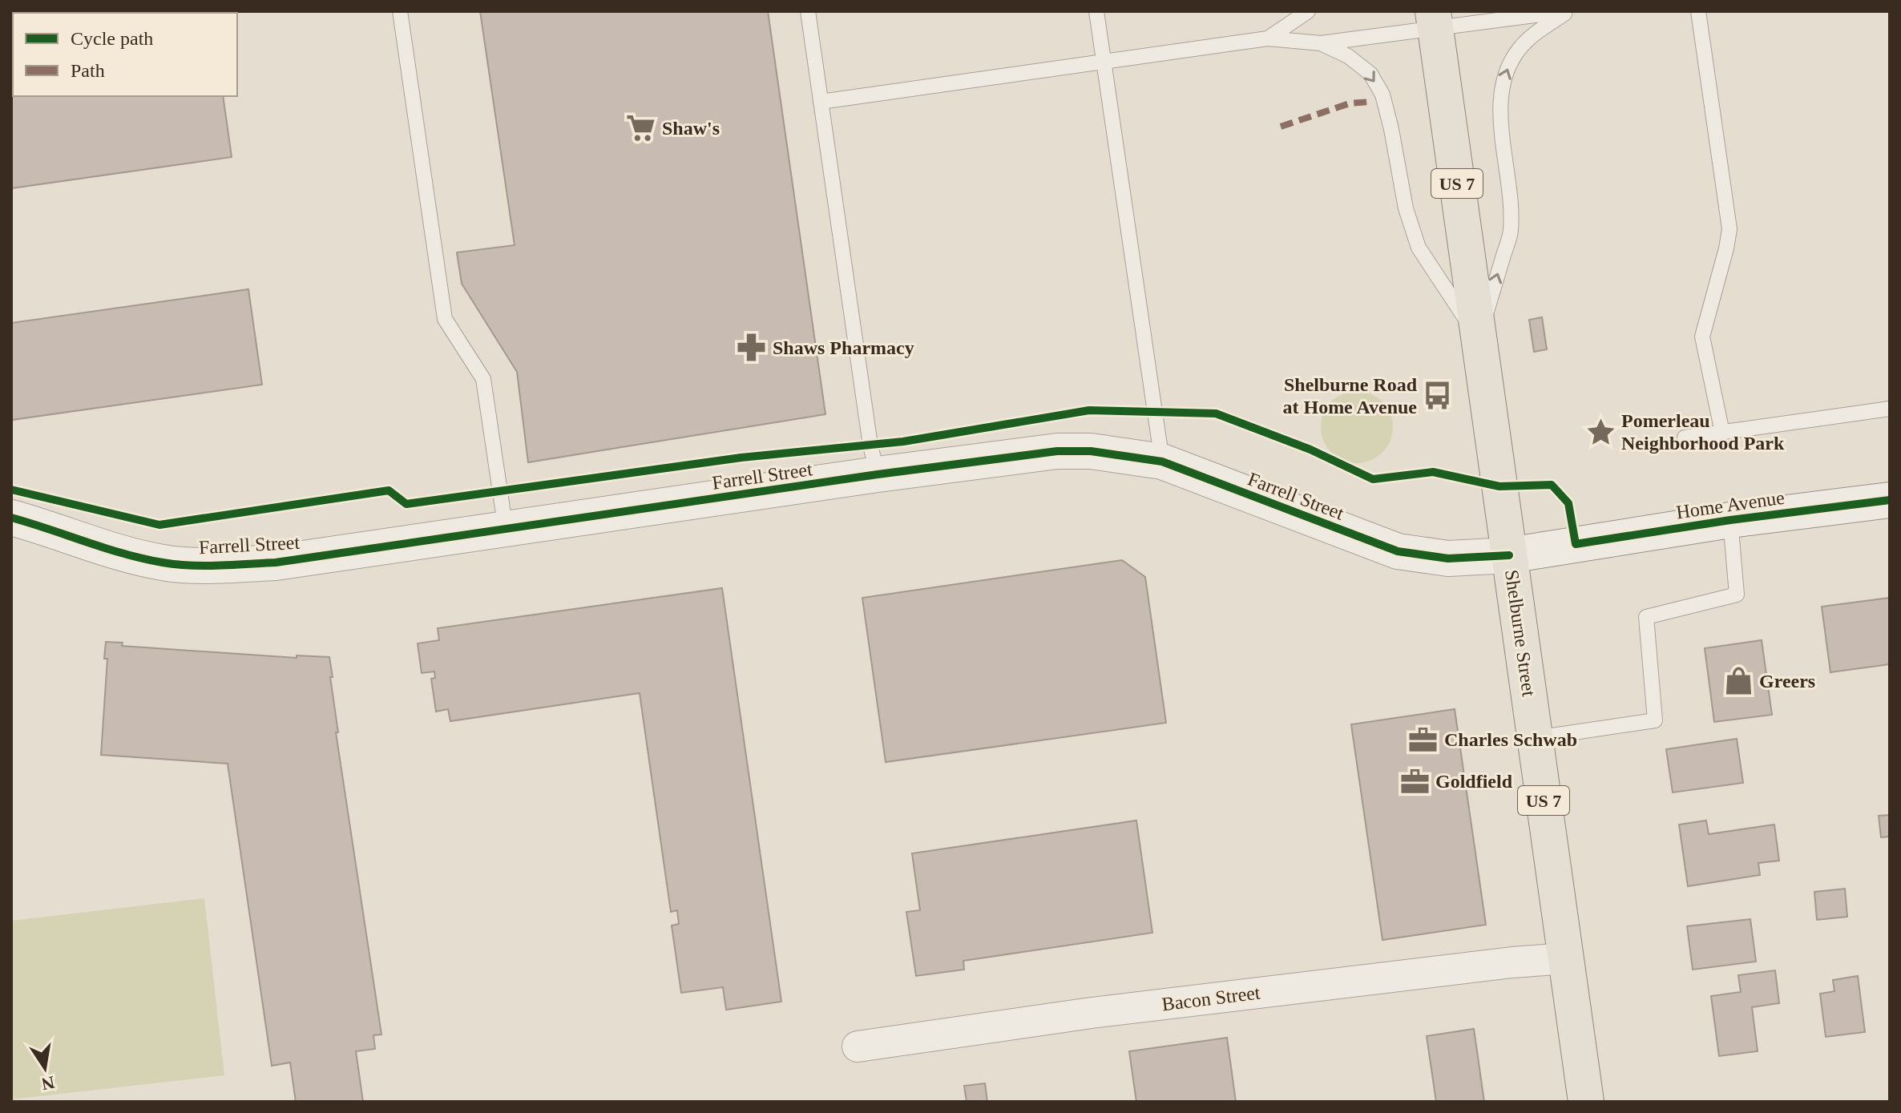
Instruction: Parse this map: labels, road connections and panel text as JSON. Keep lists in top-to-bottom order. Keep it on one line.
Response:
{"streets":{"main road":["US 7","Shelburne Street"],"street":["Farrell Street","Home Avenue","Bacon Street"]},"crossings":[["Farrell Street","Home Avenue"],["Farrell Street","Shelburne Street"],["Home Avenue","Shelburne Street"],["Shelburne Street","Bacon Street"]],"places":{"supermarket":["Shaw's"],"pharmacy":["Shaws Pharmacy"],"bus stop":["Shelburne Road at Home Avenue"],"place":["Pomerleau Neighborhood Park"],"shop":["Greers"],"office":["Charles Schwab","Goldfield"]},"legend":["Cycle path","Path"],"north":"bottom"}
